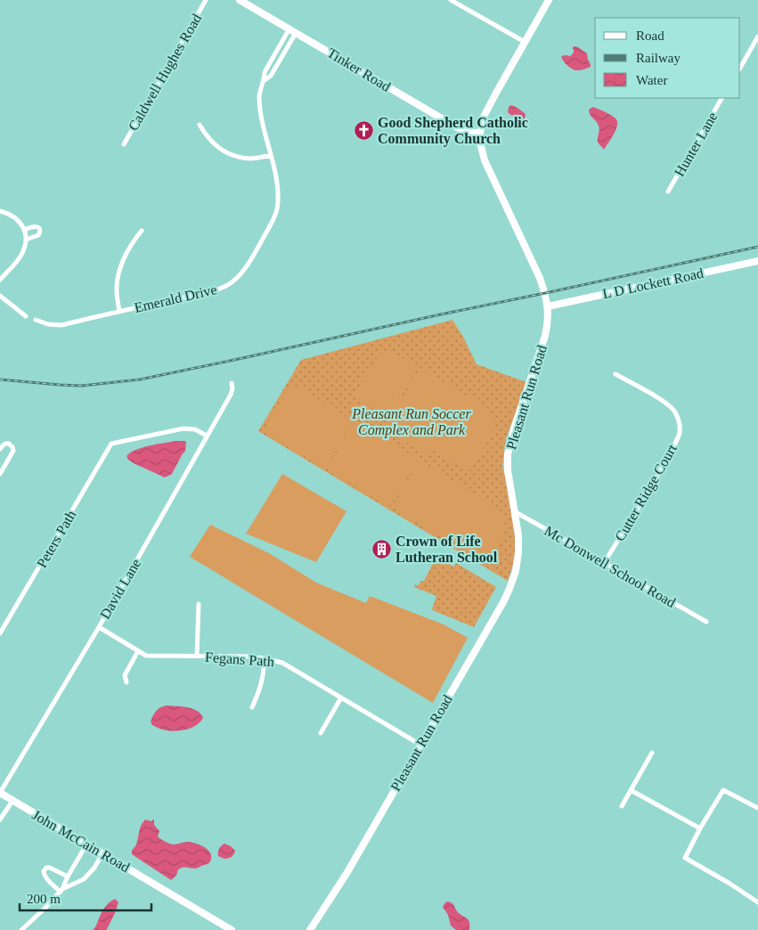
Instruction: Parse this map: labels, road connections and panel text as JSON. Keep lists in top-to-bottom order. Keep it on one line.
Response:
{"streets":{"main road":["Tinker Road","L D Lockett Road","Pleasant Run Road","John McCain Road"],"street":["Caldwell Hughes Road","Hunter Lane","Emerald Drive","Cutter Ridge Court","Peters Path","Mc Donwell School Road","David Lane","Fegans Path"]},"crossings":[["Tinker Road","Emerald Drive"],["Tinker Road","Pleasant Run Road"],["L D Lockett Road","Pleasant Run Road"],["Pleasant Run Road","Mc Donwell School Road"],["Pleasant Run Road","Fegans Path"],["Cutter Ridge Court","Mc Donwell School Road"],["Peters Path","David Lane"],["David Lane","Fegans Path"],["David Lane","John McCain Road"]],"parks":["Pleasant Run Soccer Complex and Park"],"places":{"church":["Good Shepherd Catholic Community Church"],"building":["Crown of Life Lutheran School"]},"legend":["Road","Railway","Water"],"scale_bar":"200 m"}
